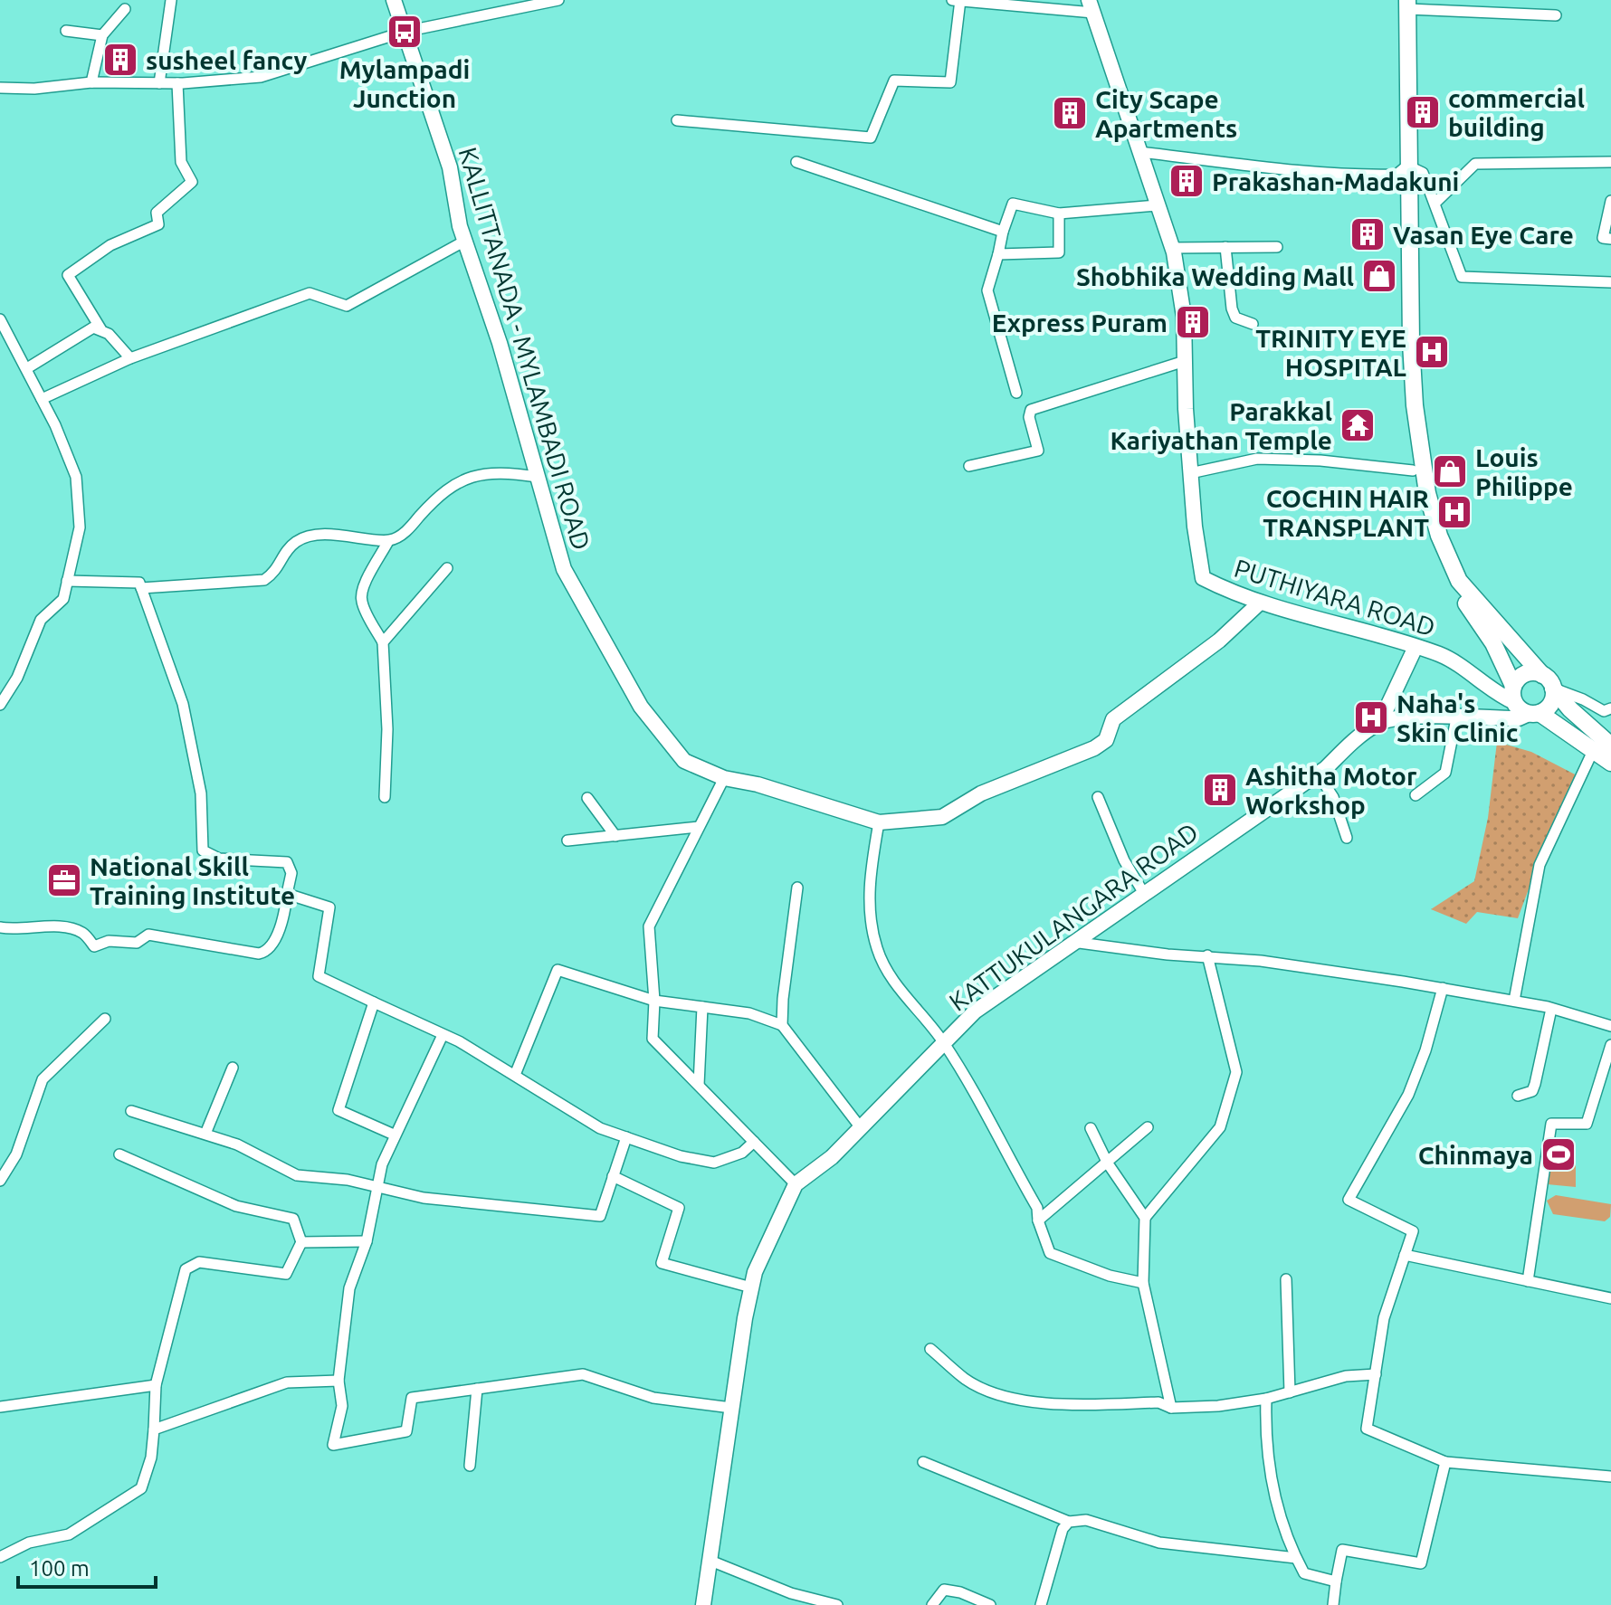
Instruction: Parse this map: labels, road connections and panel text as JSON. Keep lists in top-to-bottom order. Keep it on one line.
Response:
{"streets":{"street":["KALLITTANADA - MYLAMBADI ROAD","PUTHIYARA ROAD","KATTUKULANGARA ROAD"]},"crossings":[["KALLITTANADA - MYLAMBADI ROAD","PUTHIYARA ROAD"],["PUTHIYARA ROAD","KATTUKULANGARA ROAD"]],"places":{"bus stop":["Mylampadi Junction"],"building":["susheel fancy","commercial building","City Scape Apartments","Prakashan-Madakuni","Vasan Eye Care","Express Puram","Ashitha Motor Workshop"],"shop":["Shobhika Wedding Mall","Louis Philippe"],"hospital":["TRINITY EYE HOSPITAL","COCHIN HAIR TRANSPLANT","Naha's Skin Clinic"],"temple":["Parakkal Kariyathan Temple"],"office":["National Skill Training Institute"],"sports":["Chinmaya"]},"scale_bar":"100 m"}
